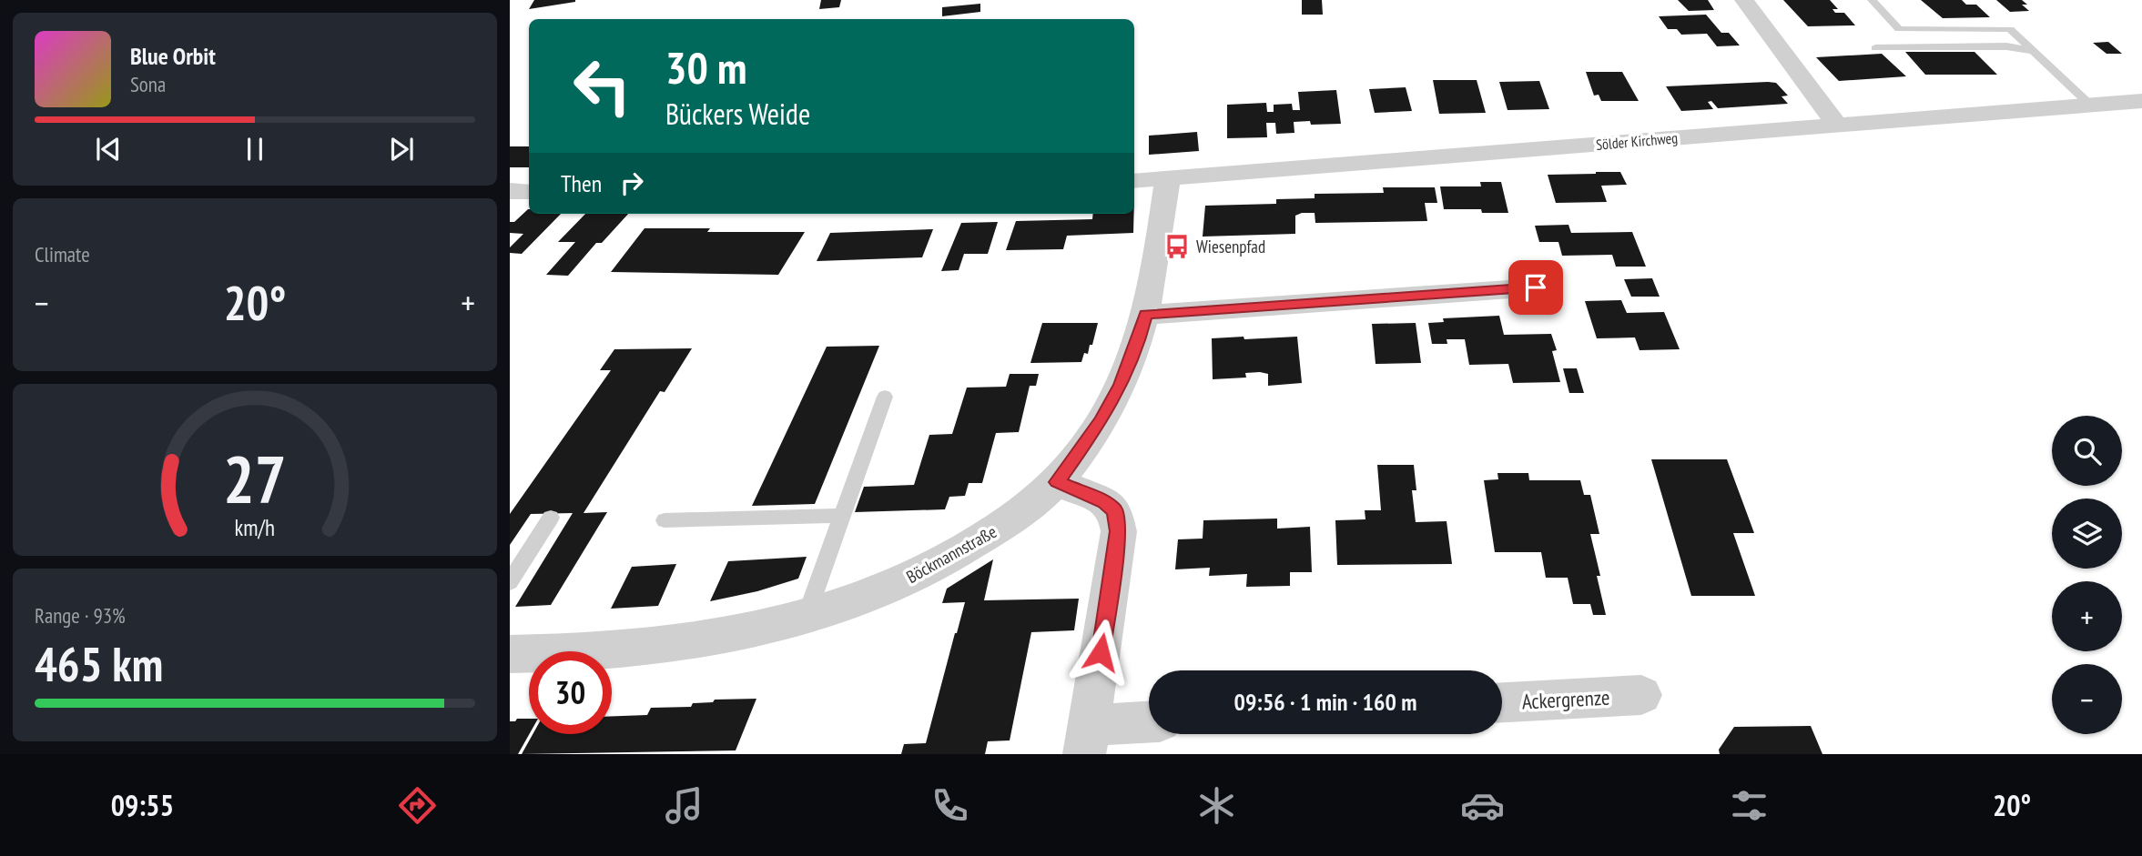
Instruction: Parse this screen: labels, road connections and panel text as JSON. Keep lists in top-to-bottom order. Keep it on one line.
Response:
{"streets":{"street":["Sölder Kirchweg","Böckmannstraße","Ackergrenze"]},"crossings":[["Sölder Kirchweg","Böckmannstraße"]],"places":{"bus stop":["Wiesenpfad"]},"page":{"turn":["30 m","Bückers Weide"],"song":["Blue Orbit","Sona"],"then":"Then","tile":["Climate",["Range · 93%","465 km"]],"heat":["−","20°","+"],"map_buttons":["+","−"],"limit":"30","trip":"09:56 · 1 min · 160 m","tabs":["09:55","20°"],"gauge":["27","km/h"]}}
